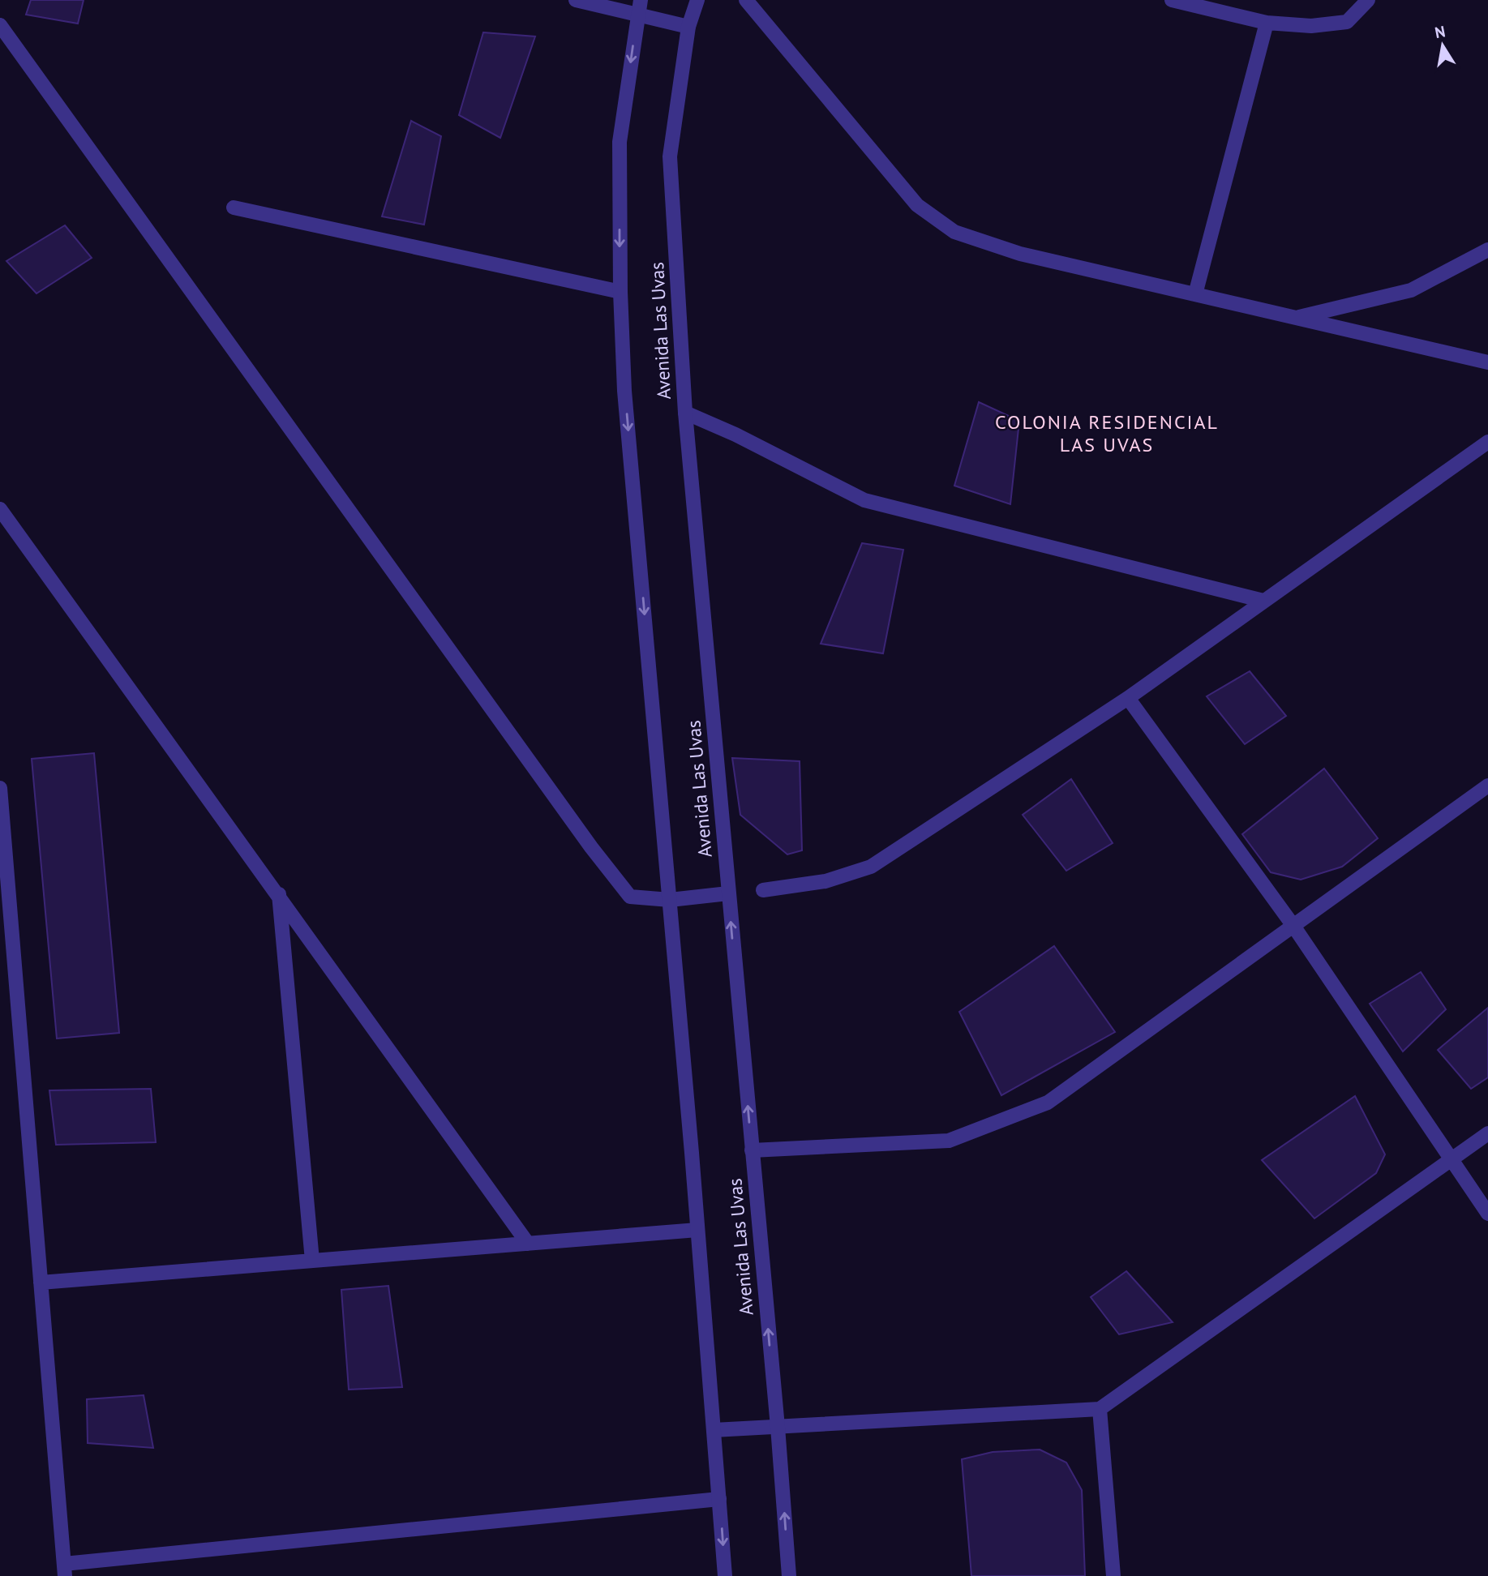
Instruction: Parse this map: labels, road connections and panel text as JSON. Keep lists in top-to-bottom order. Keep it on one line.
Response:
{"streets":{"street":["Avenida Las Uvas"]},"districts":["COLONIA RESIDENCIAL LAS UVAS"],"north":"top"}
